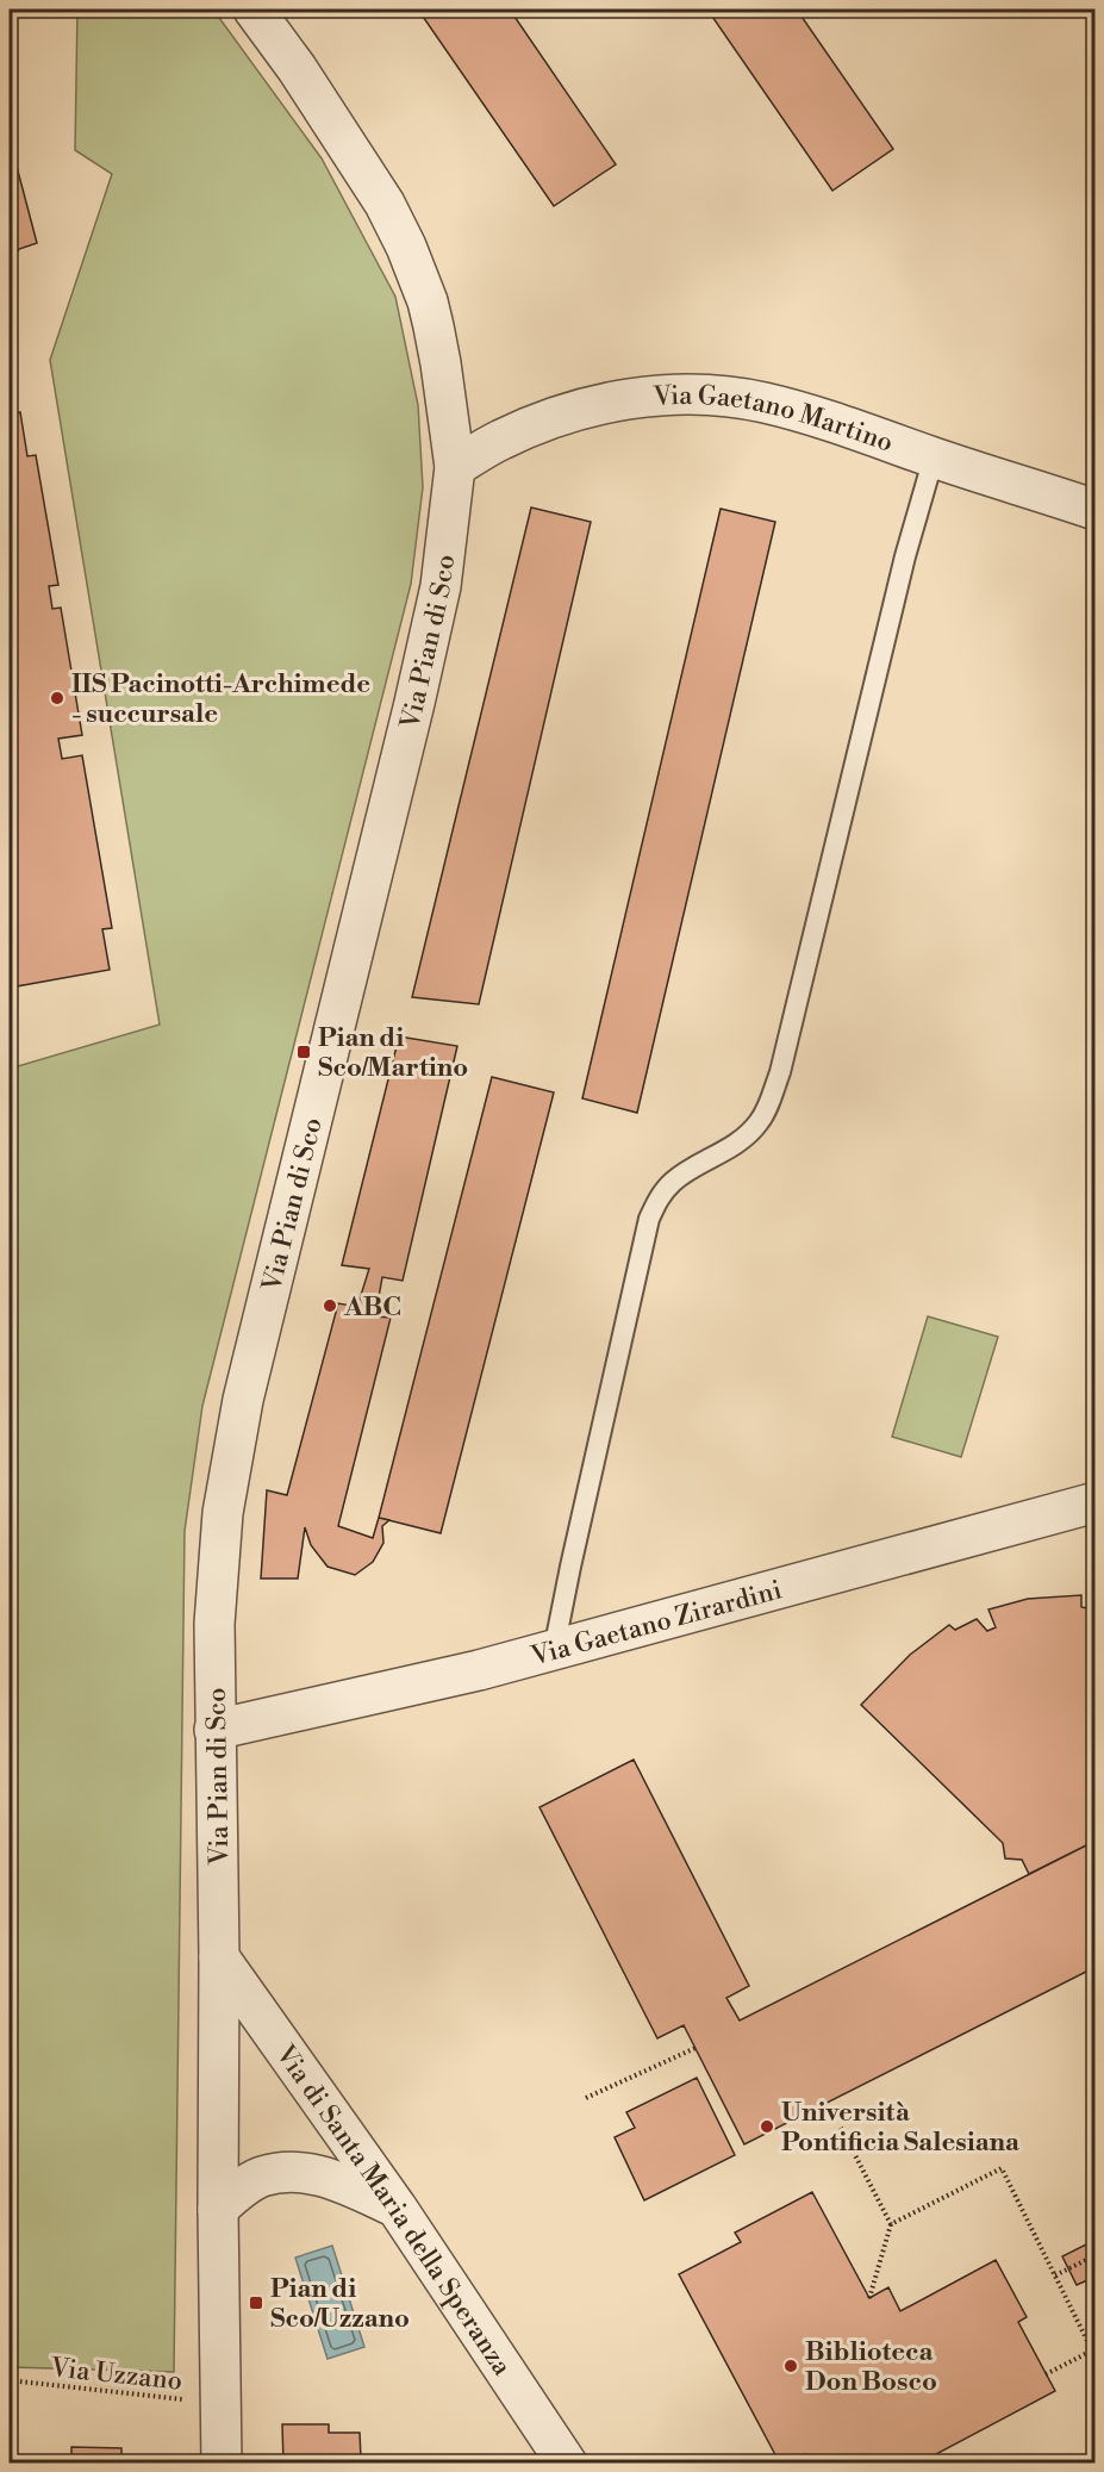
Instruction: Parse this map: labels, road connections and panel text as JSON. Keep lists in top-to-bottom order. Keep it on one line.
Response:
{"streets":{"street":["Via Gaetano Martino","Via Pian di Sco","Via Gaetano Zirardini","Via di Santa Maria della Speranza"],"path":["Via Uzzano"]},"crossings":[["Via Gaetano Martino","Via Pian di Sco"],["Via Pian di Sco","Via Gaetano Zirardini"],["Via Pian di Sco","Via di Santa Maria della Speranza"],["Via Pian di Sco","Via Uzzano"]],"places":{"other":["IIS Pacinotti-Archimede - succursale","ABC","Università Pontificia Salesiana","Biblioteca Don Bosco"],"transit":["Pian di Sco/Martino","Pian di Sco/Uzzano"]}}
